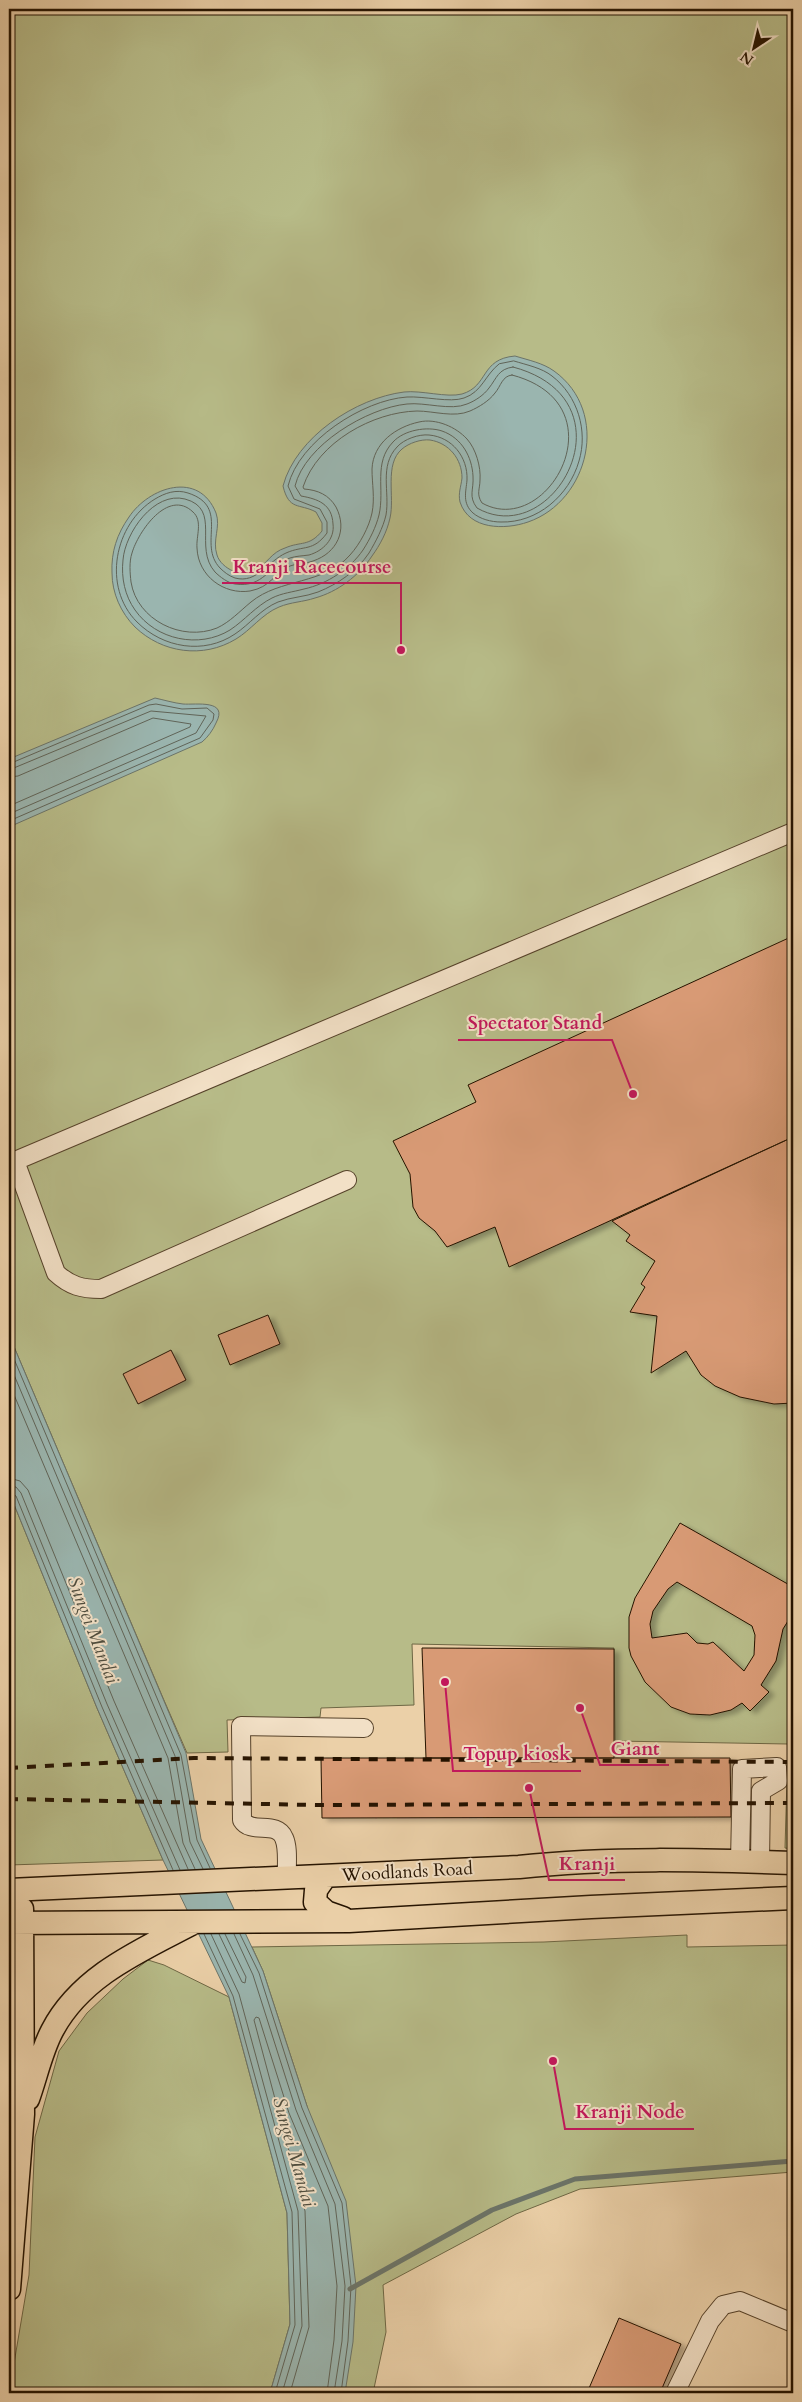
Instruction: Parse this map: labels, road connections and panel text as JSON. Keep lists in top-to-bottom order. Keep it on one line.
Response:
{"streets":{"main road":["Woodlands Road"]},"water":["Sungei Mandai"],"places":["Kranji Racecourse","Spectator Stand","Topup kiosk","Giant","Kranji","Kranji Node"],"north":"bottom left"}
